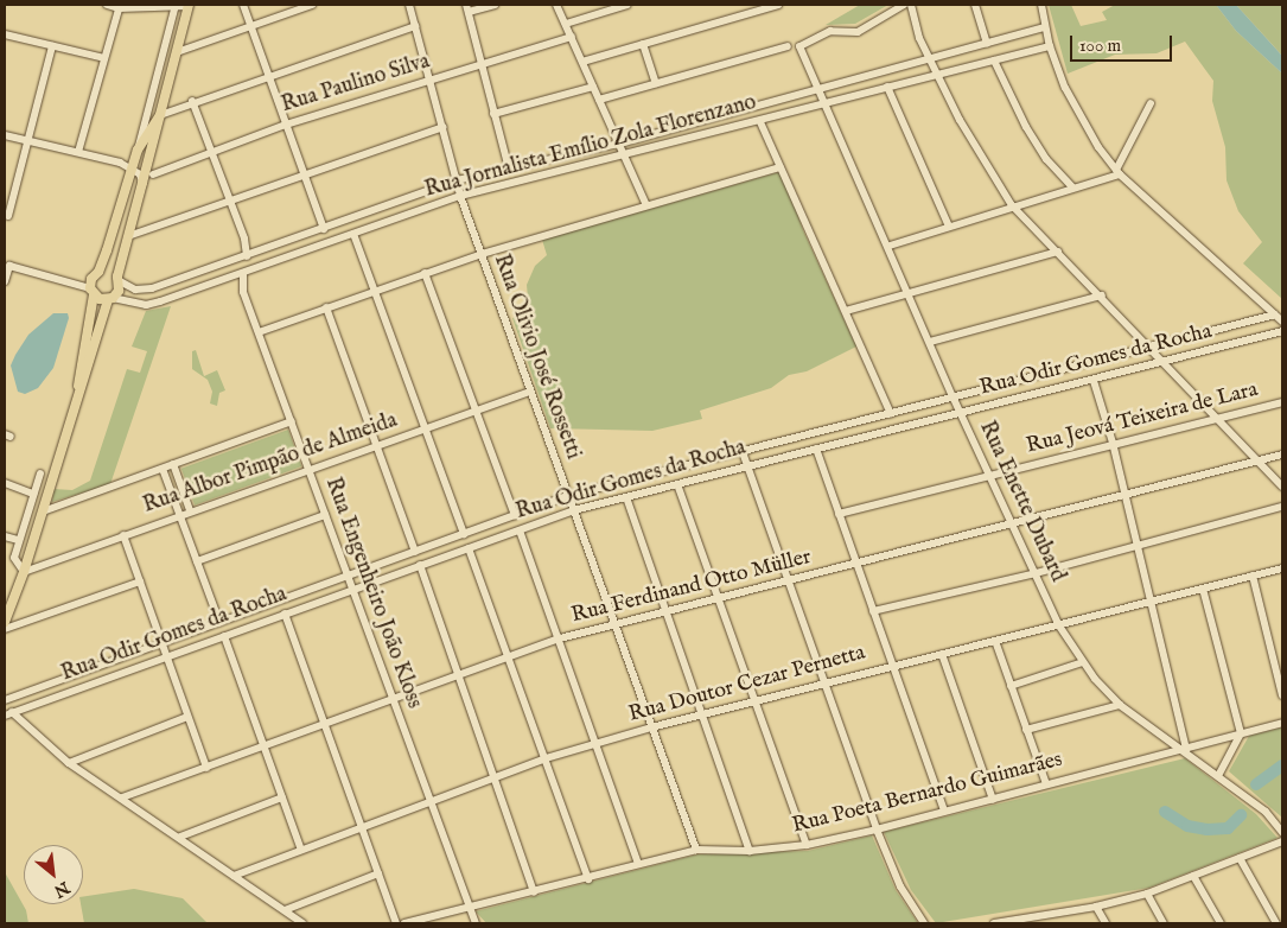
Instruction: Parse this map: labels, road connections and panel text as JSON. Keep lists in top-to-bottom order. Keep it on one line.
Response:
{"streets":{"street":["Rua Paulino Silva","Rua Jornalista Emílio Zola Florenzano","Rua Olivio José Rossetti","Rua Odir Gomes da Rocha","Rua Jeová Teixeira de Lara","Rua Albor Pimpão de Almeida","Rua Enette Dubard","Rua Ferdinand Otto Müller","Rua Engenheiro João Kloss","Rua Doutor Cezar Pernetta","Rua Poeta Bernardo Guimarães"]},"crossings":[["Rua Paulino Silva","Rua Olivio José Rossetti"],["Rua Jornalista Emílio Zola Florenzano","Rua Olivio José Rossetti"],["Rua Jornalista Emílio Zola Florenzano","Rua Enette Dubard"],["Rua Jornalista Emílio Zola Florenzano","Rua Engenheiro João Kloss"],["Rua Olivio José Rossetti","Rua Odir Gomes da Rocha"],["Rua Olivio José Rossetti","Rua Albor Pimpão de Almeida"],["Rua Olivio José Rossetti","Rua Ferdinand Otto Müller"],["Rua Olivio José Rossetti","Rua Doutor Cezar Pernetta"],["Rua Olivio José Rossetti","Rua Poeta Bernardo Guimarães"],["Rua Odir Gomes da Rocha","Rua Enette Dubard"],["Rua Odir Gomes da Rocha","Rua Engenheiro João Kloss"],["Rua Jeová Teixeira de Lara","Rua Enette Dubard"],["Rua Albor Pimpão de Almeida","Rua Engenheiro João Kloss"],["Rua Enette Dubard","Rua Ferdinand Otto Müller"],["Rua Enette Dubard","Rua Doutor Cezar Pernetta"],["Rua Enette Dubard","Rua Poeta Bernardo Guimarães"],["Rua Ferdinand Otto Müller","Rua Engenheiro João Kloss"],["Rua Engenheiro João Kloss","Rua Doutor Cezar Pernetta"],["Rua Engenheiro João Kloss","Rua Poeta Bernardo Guimarães"]],"scale_bar":"100 m","north":"bottom right"}
